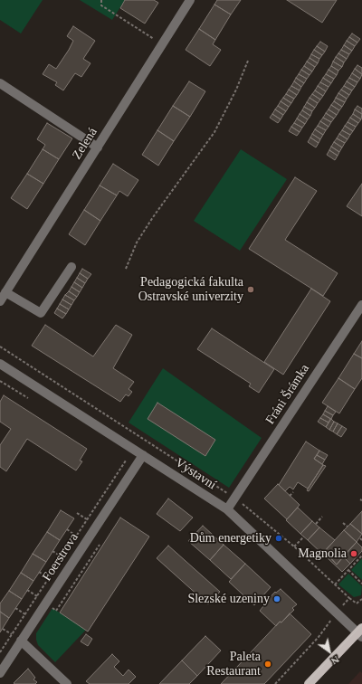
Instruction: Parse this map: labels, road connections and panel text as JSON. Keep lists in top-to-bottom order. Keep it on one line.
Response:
{"streets":{"street":["Zelená","Fráni Šrámka","Výstavní","Foerstrova"]},"crossings":[["Fráni Šrámka","Výstavní"],["Výstavní","Foerstrova"]],"places":["Pedagogická fakulta Ostravské univerzity","Dům energetiky","Magnolia","Slezské uzeniny","Paleta Restaurant"],"north":"bottom right"}
